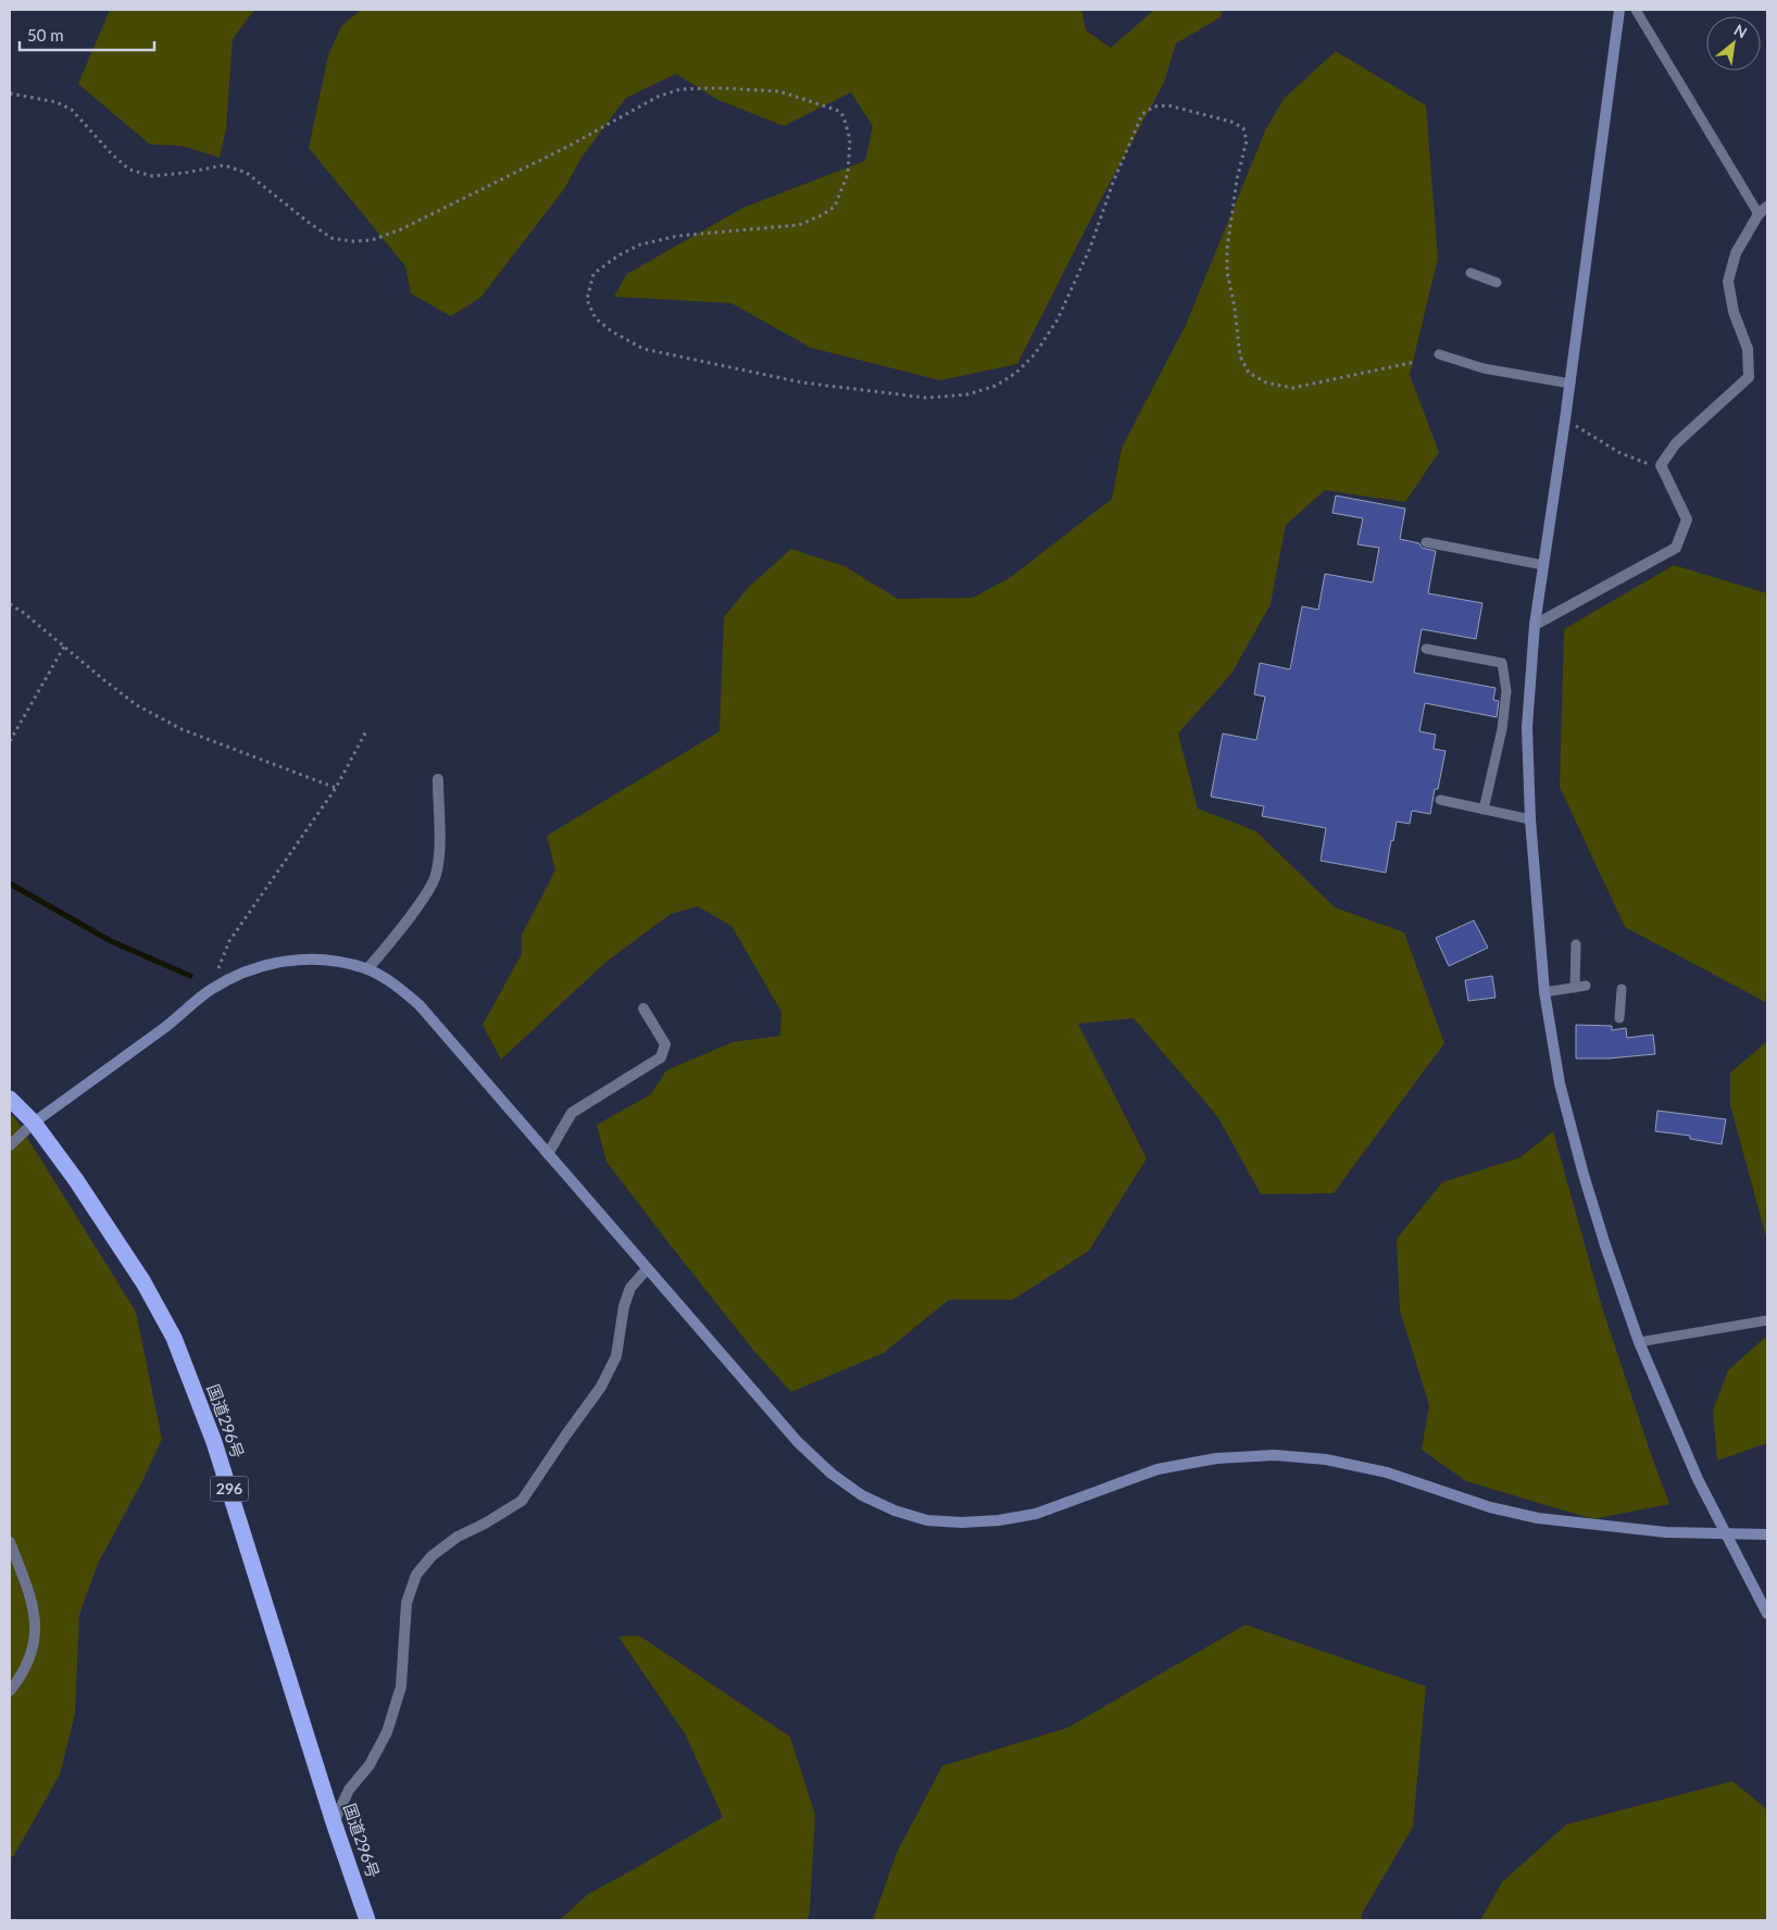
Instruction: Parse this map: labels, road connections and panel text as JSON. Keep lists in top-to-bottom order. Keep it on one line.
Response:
{"streets":{"highway":["国道296号","296"]},"scale_bar":"50 m","north":"top right"}
